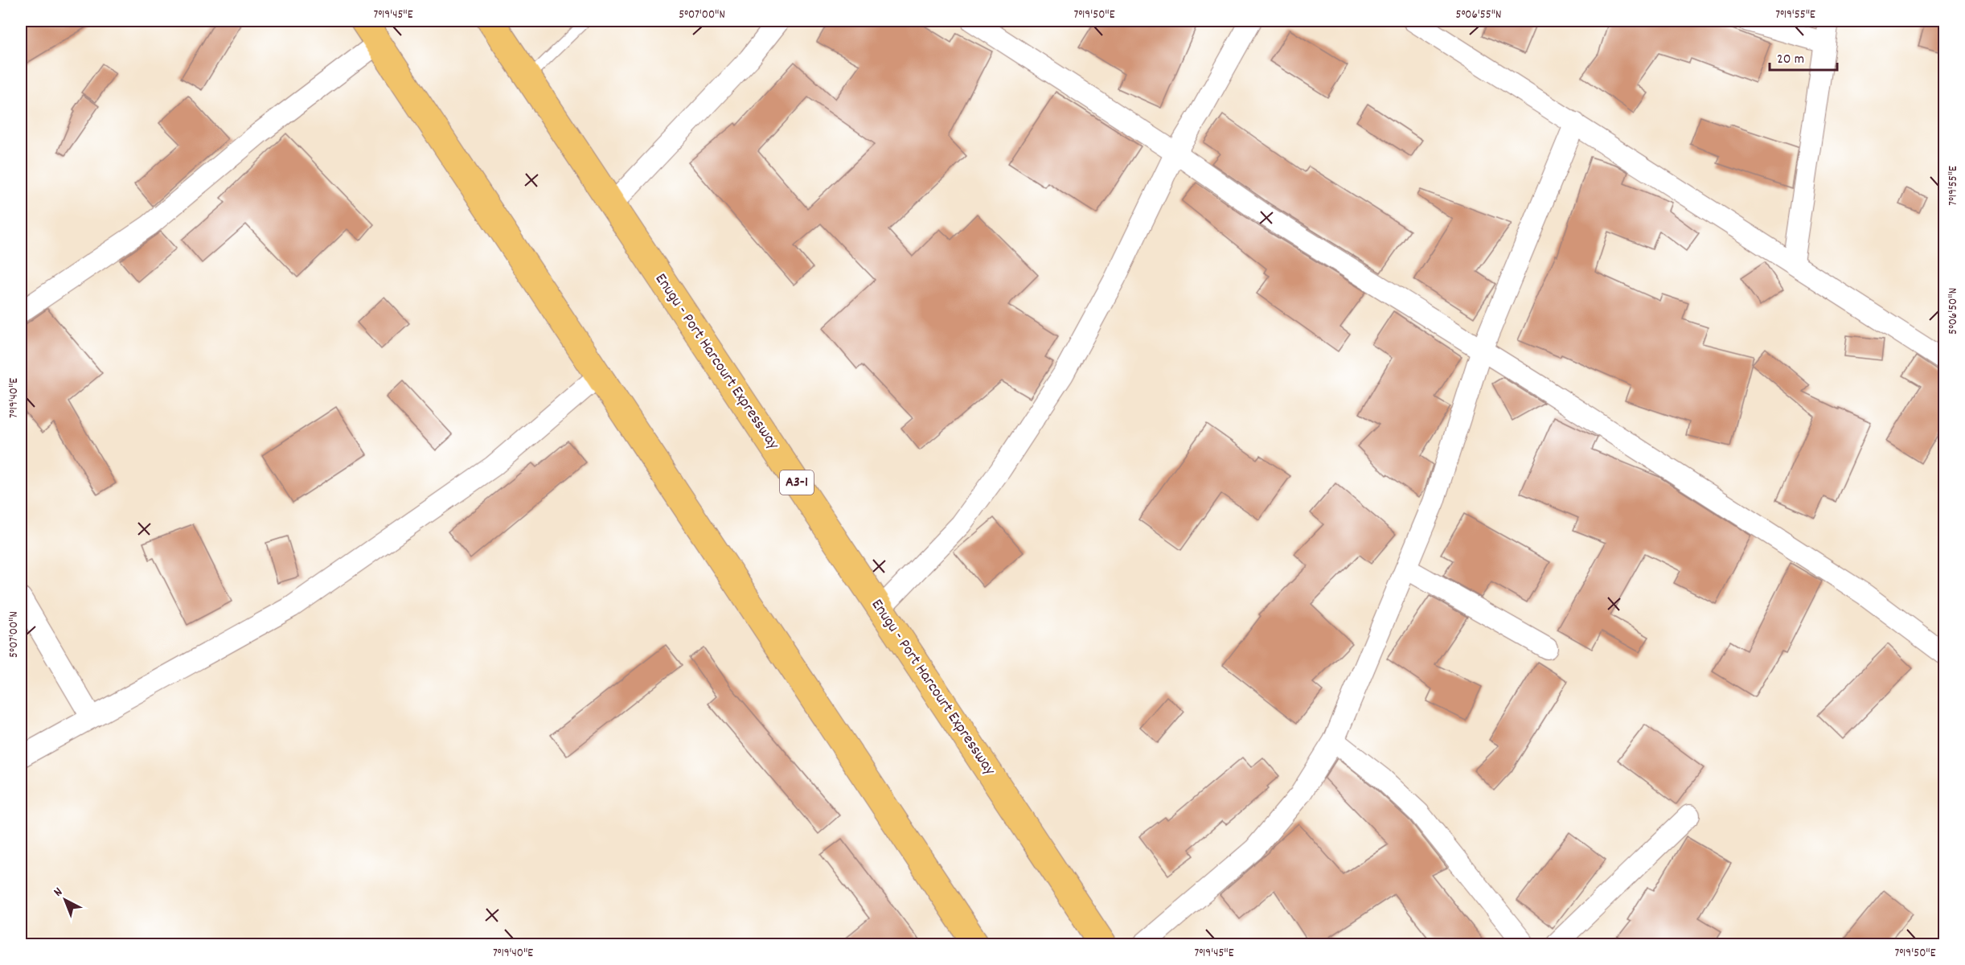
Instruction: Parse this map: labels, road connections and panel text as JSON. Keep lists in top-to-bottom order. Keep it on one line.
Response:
{"streets":{"highway":["Enugu - Port Harcourt Expressway","A3-1"]},"scale_bar":"20 m","north":"top left","coordinates":["7°19'45\"E","5°07'00\"N","7°19'50\"E","5°06'55\"N","7°19'55\"E","5°06'50\"N","7°19'40\"E"]}
